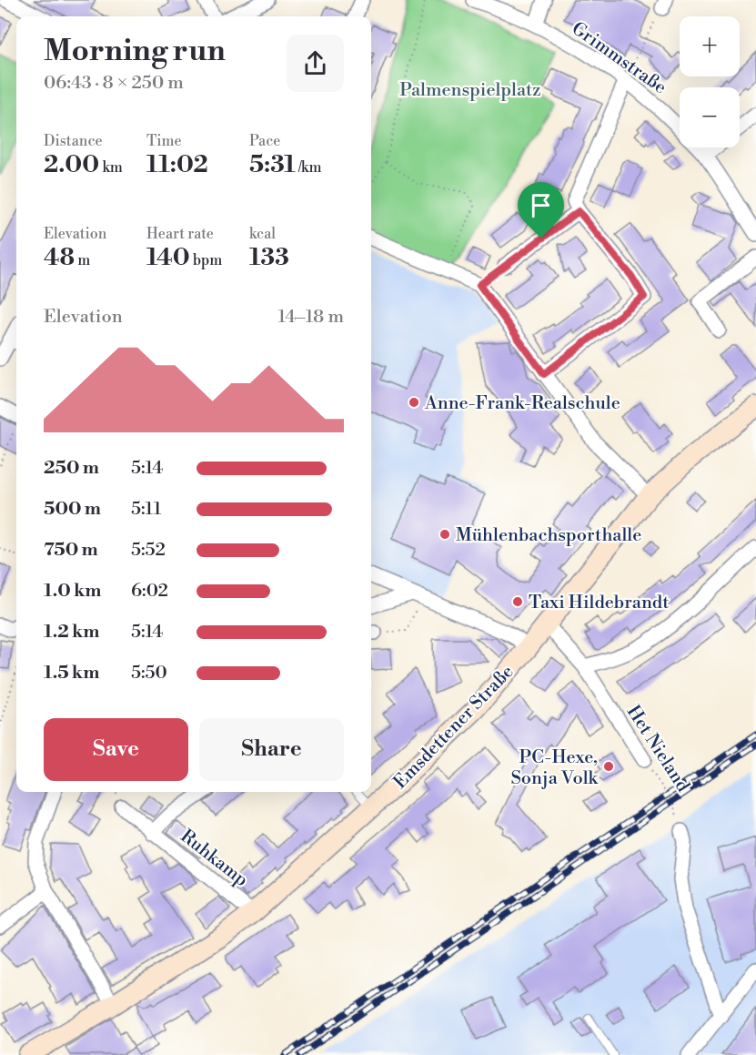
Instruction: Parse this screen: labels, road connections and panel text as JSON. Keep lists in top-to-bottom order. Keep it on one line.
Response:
{"streets":{"street":["Grimmstraße","Emsdettener Straße","Het Nieland","Ruhkamp"]},"crossings":[["Emsdettener Straße","Het Nieland"],["Emsdettener Straße","Ruhkamp"]],"parks":["Palmenspielplatz"],"places":["Anne-Frank-Realschule","Mühlenbachsporthalle","Taxi Hildebrandt","PC-Hexe, Sonja Volk"],"page":{"map_buttons":["+","−"],"heading":["Morning run","06:43 · 8 × 250 m"],"stats":[["Distance","2.00 km"],["Time","11:02"],["Pace","5:31 /km"],["Elevation","48 m"],["Heart rate","140 bpm"],["kcal","133"]],"chart":["Elevation","14–18 m"],"list":[{"name":"250 m","note":"5:14"},{"name":"500 m","note":"5:11"},{"name":"750 m","note":"5:52"},{"name":"1.0 km","note":"6:02"},{"name":"1.2 km","note":"5:14"},{"name":"1.5 km","note":"5:50"}],"buttons":["Save","Share"]}}
